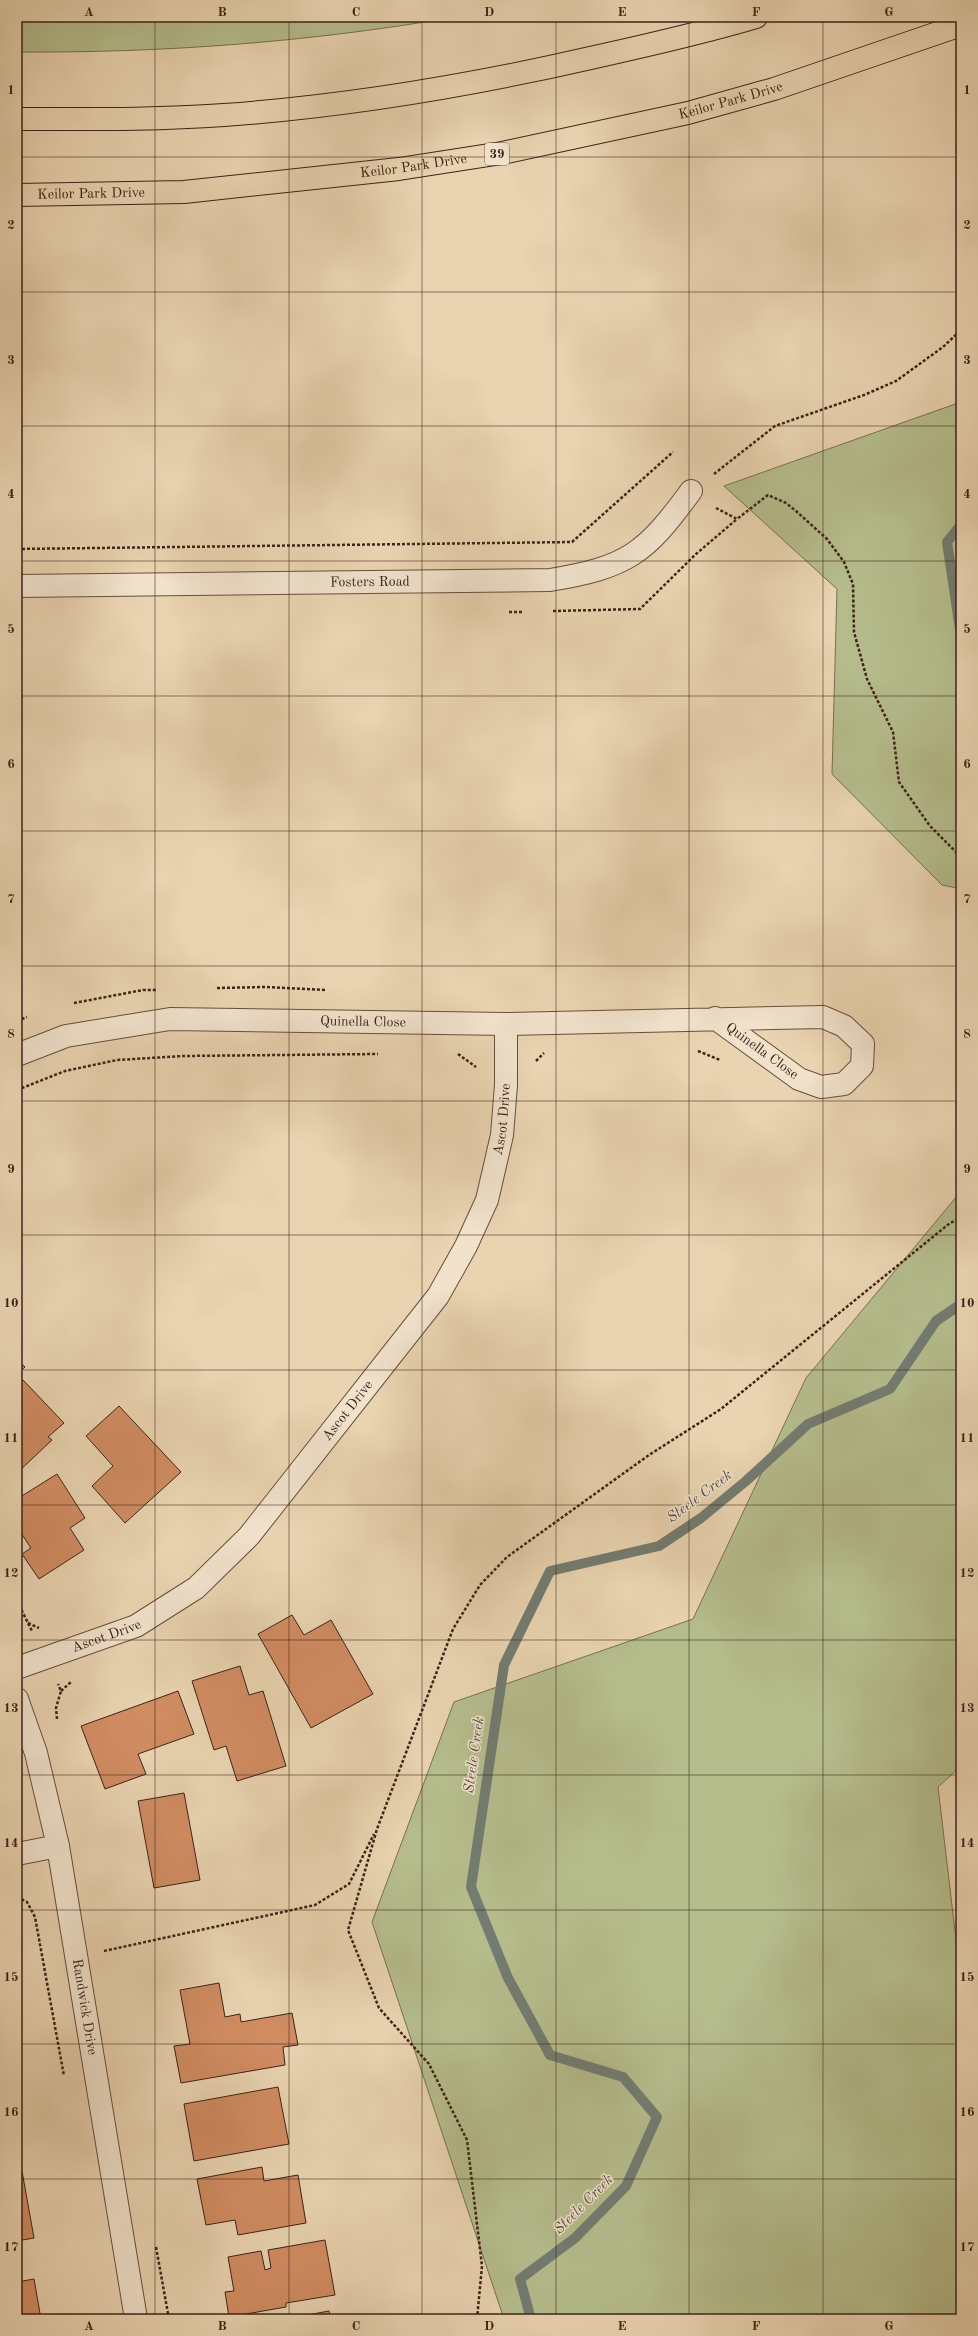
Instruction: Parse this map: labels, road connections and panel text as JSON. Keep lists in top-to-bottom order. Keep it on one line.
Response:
{"streets":{"main road":["Keilor Park Drive","39"],"street":["Fosters Road","Quinella Close","Ascot Drive","Randwick Drive"]},"crossings":[["Quinella Close","Ascot Drive"]],"water":["Steele Creek"],"grid":{"columns":["A","B","C","D","E","F","G"],"rows":["1","2","3","4","5","6","7","8","9","10","11","12","13","14","15","16","17"]}}
